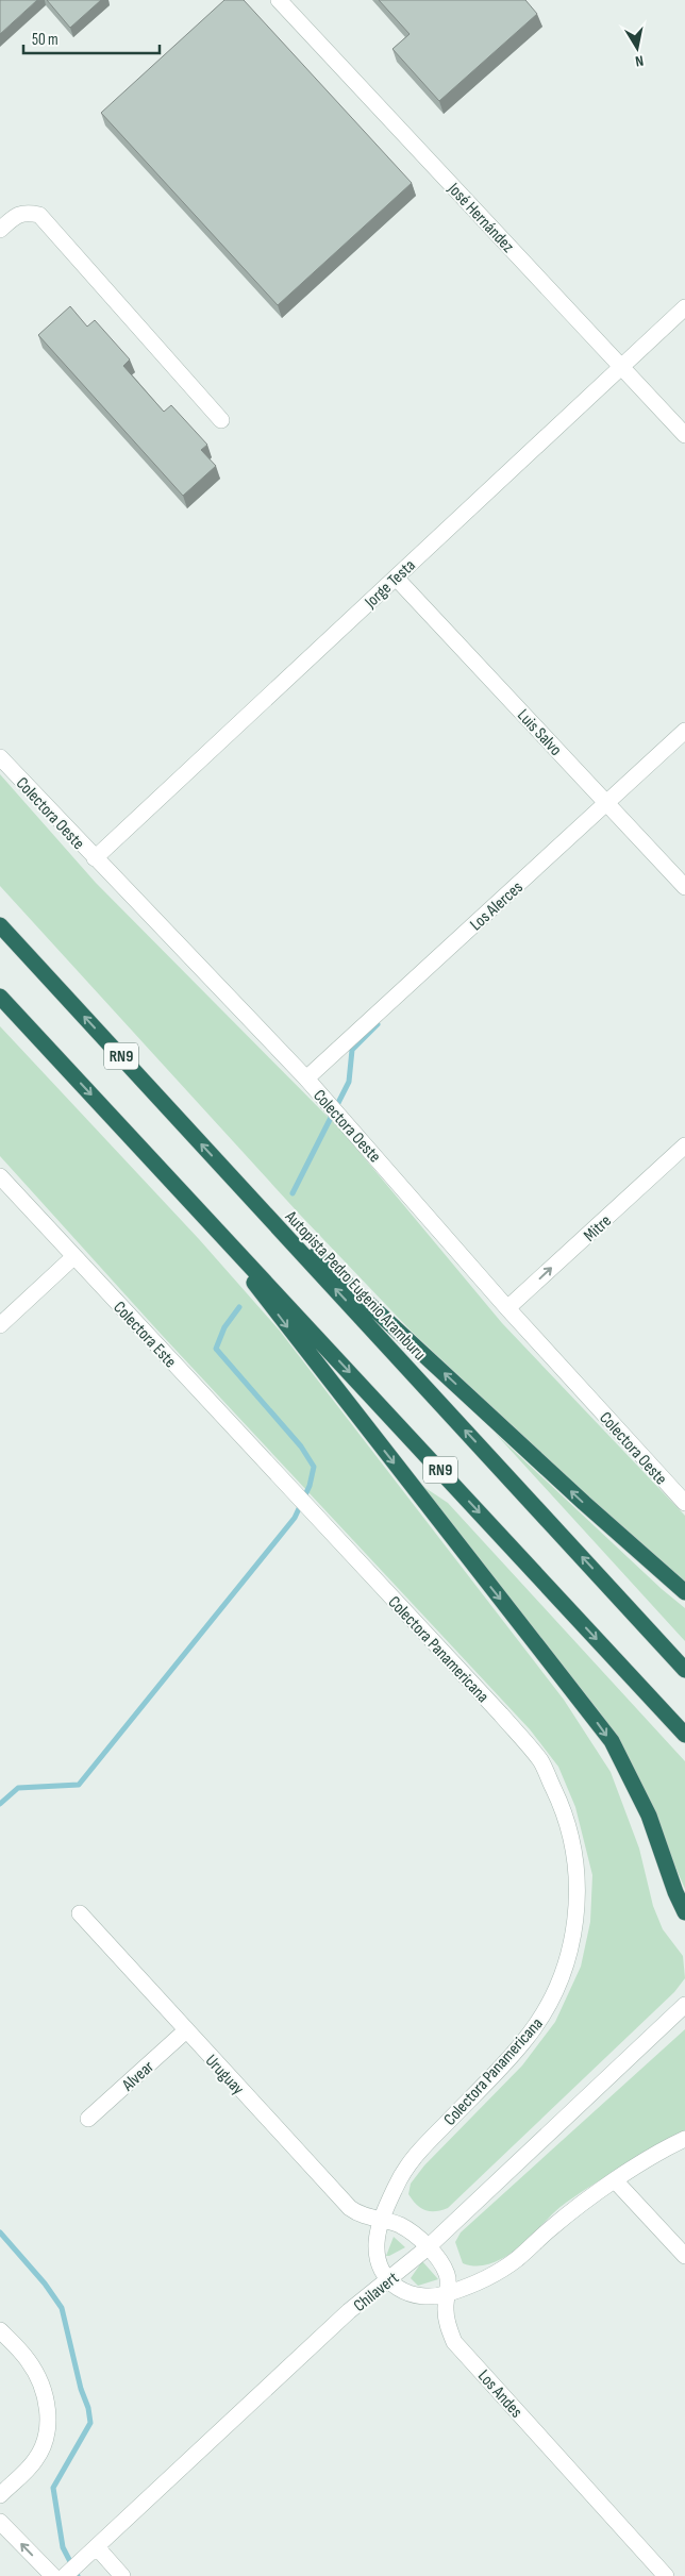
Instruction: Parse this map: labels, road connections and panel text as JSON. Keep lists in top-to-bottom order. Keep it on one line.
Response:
{"streets":{"highway":["RN9","Autopista Pedro Eugenio Aramburu"],"street":["José Hernández","Jorge Testa","Luis Salvo","Colectora Oeste","Los Alerces","Mitre","Colectora Este","Colectora Panamericana","Uruguay","Alvear","Chilavert","Los Andes"]},"crossings":[["José Hernández","Jorge Testa"],["Jorge Testa","Luis Salvo"],["Jorge Testa","Colectora Oeste"],["Luis Salvo","Los Alerces"],["Colectora Oeste","Los Alerces"],["Colectora Oeste","Mitre"],["Colectora Este","Colectora Panamericana"],["Colectora Panamericana","Uruguay"],["Uruguay","Alvear"]],"one_way":["Mitre"],"scale_bar":"50 m","north":"bottom"}
